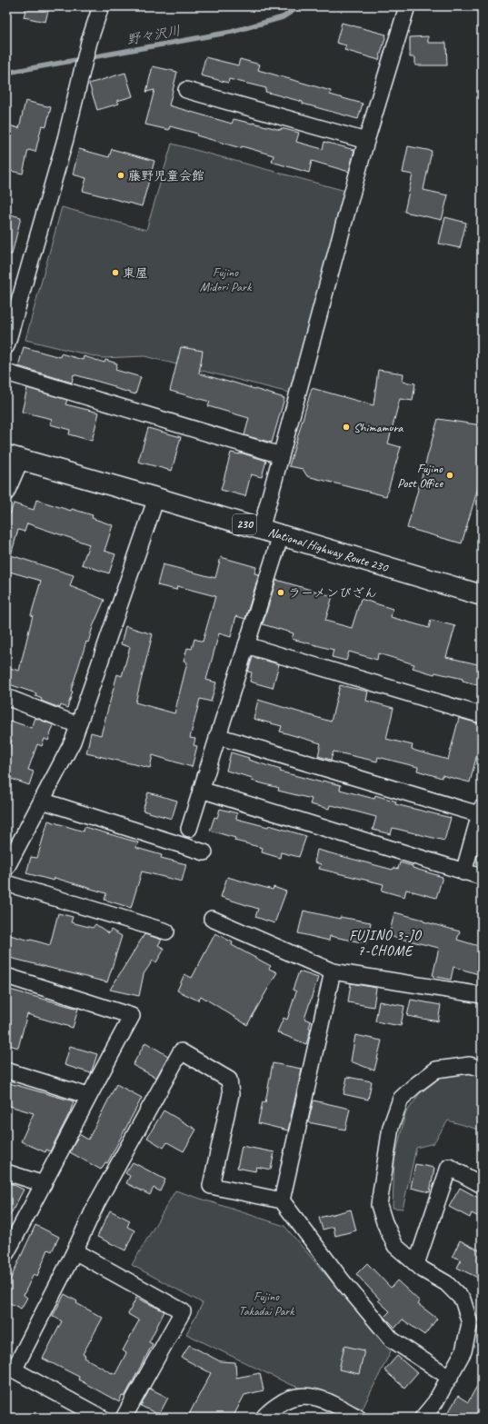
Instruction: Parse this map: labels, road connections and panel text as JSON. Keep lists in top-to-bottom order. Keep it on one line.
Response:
{"streets":{"highway":["230","National Highway Route 230"]},"districts":["FUJINO 3-JO 7-CHOME"],"water":["野々沢川"],"parks":["Fujino Midori Park","Fujino Takadai Park"],"places":["藤野児童会館","東屋","Shimamura","Fujino Post Office","ラーメンびざん"]}
